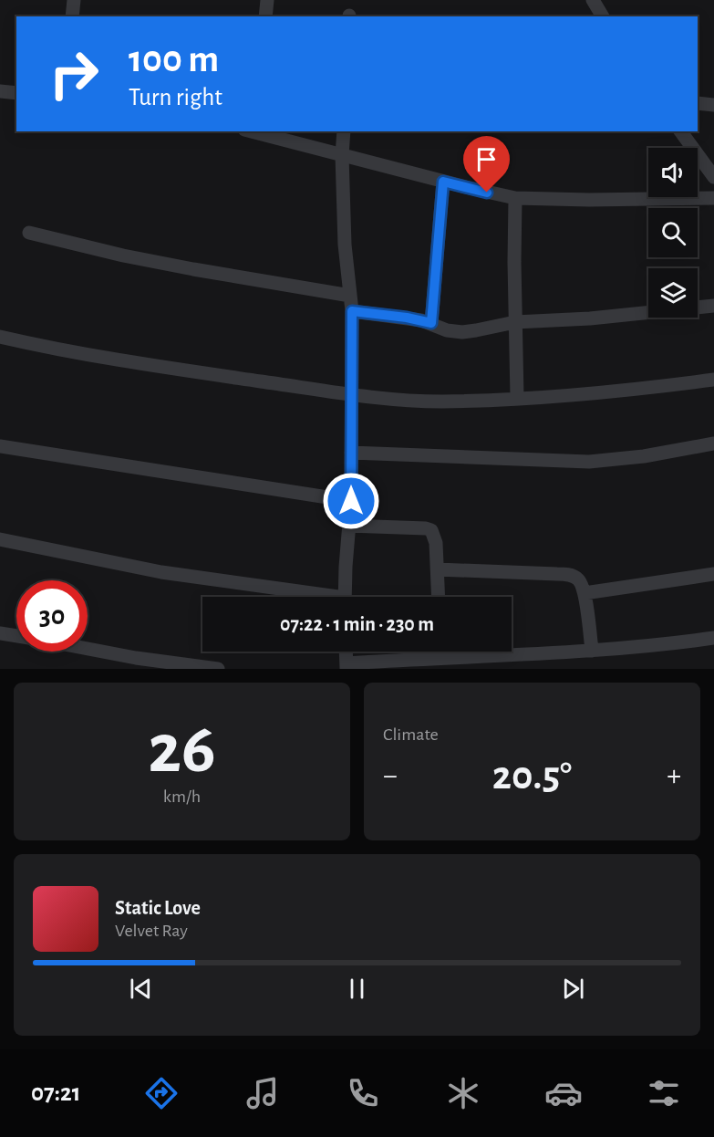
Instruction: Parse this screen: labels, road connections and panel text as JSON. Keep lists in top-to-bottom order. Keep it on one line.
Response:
{"page":{"turn":["100 m","Turn right"],"limit":"30","trip":"07:22 · 1 min · 230 m","tile":[["26","km/h"],"Climate"],"heat":["−","20.5°","+"],"song":["Static Love","Velvet Ray"],"tabs":"07:21"}}
